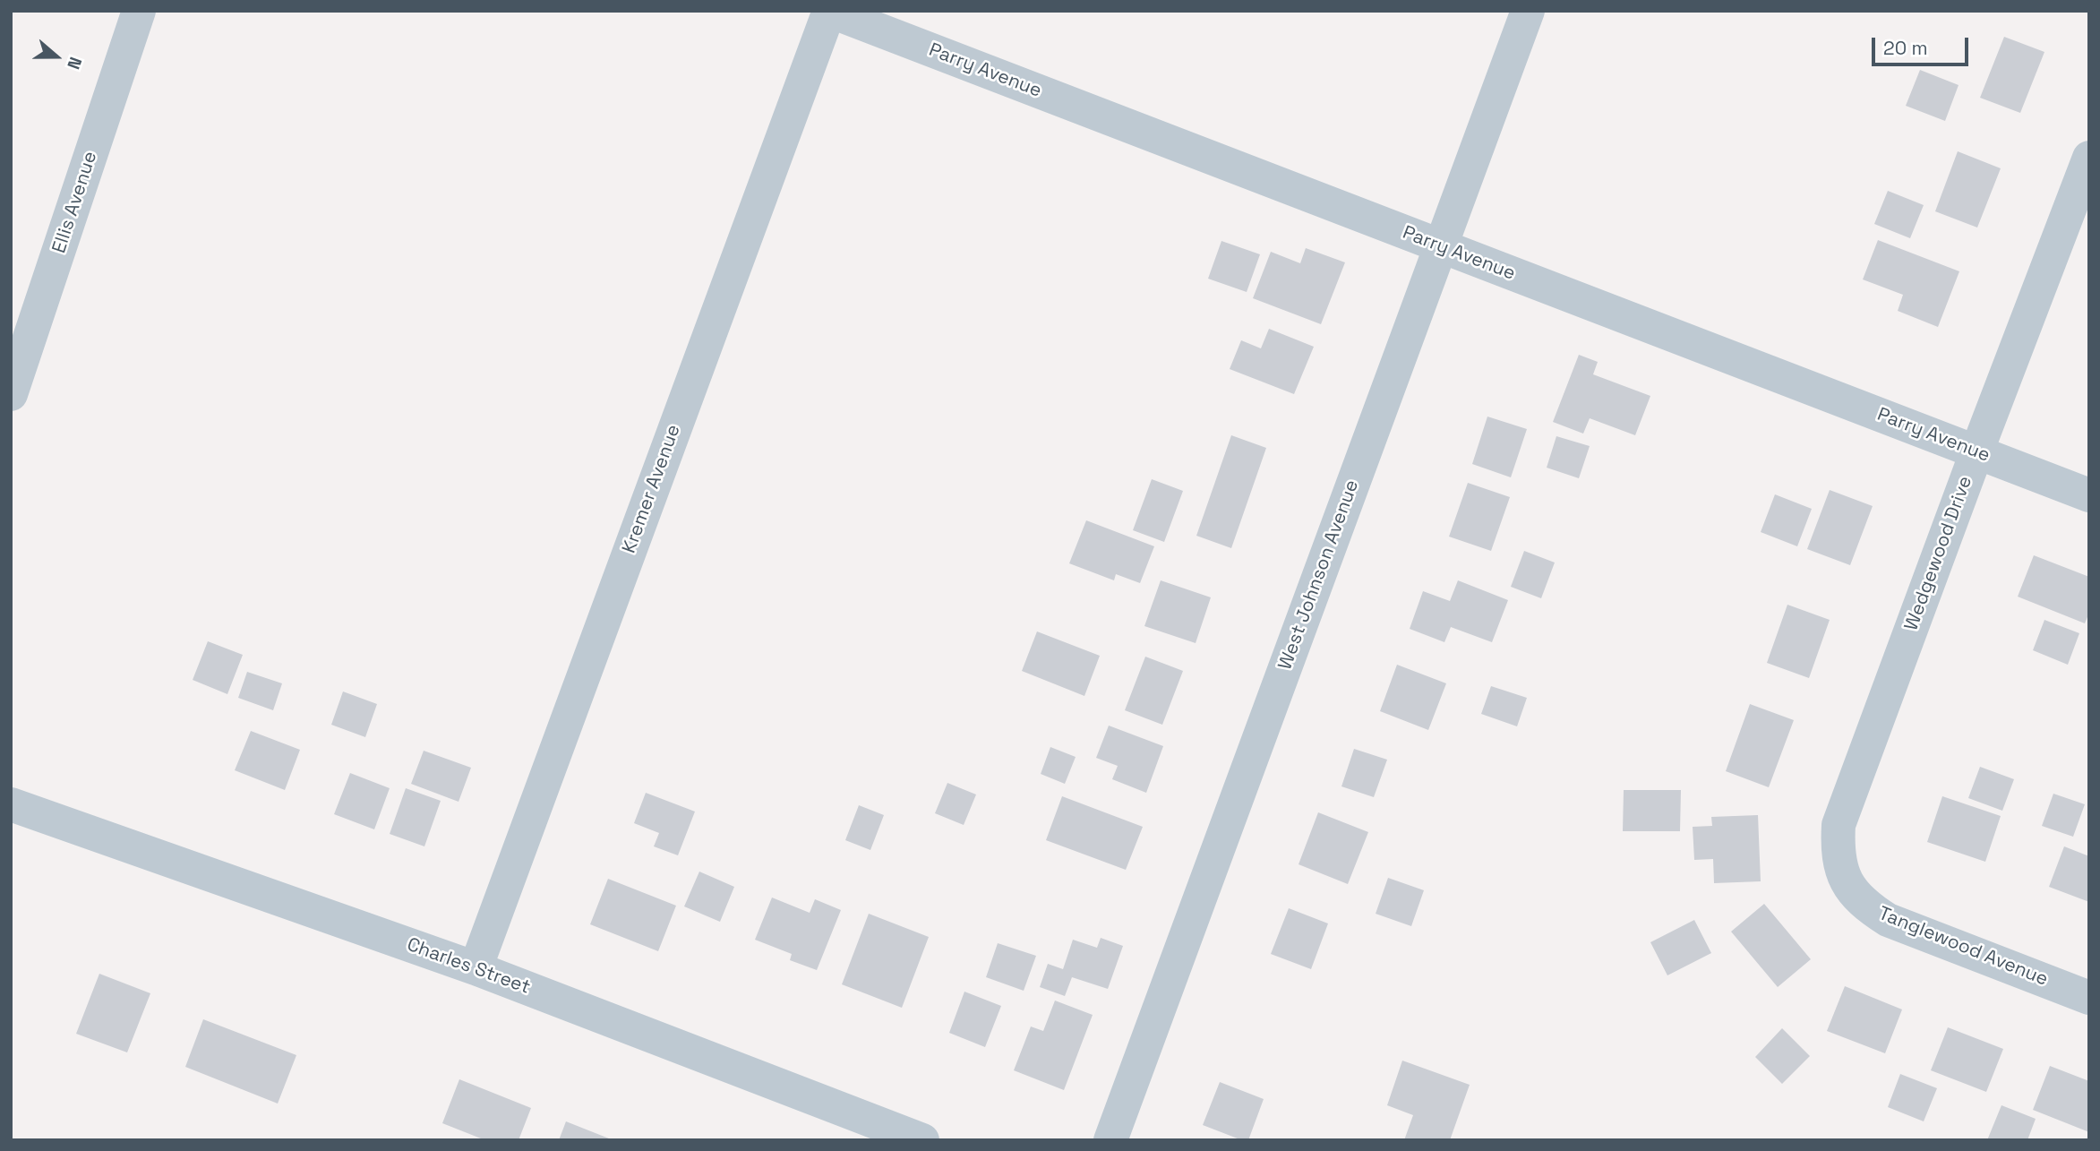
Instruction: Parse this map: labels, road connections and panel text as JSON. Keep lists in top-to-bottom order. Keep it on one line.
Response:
{"streets":{"street":["Parry Avenue","Ellis Avenue","Kremer Avenue","Wedgewood Drive","West Johnson Avenue","Tanglewood Avenue","Charles Street"]},"crossings":[["Parry Avenue","Kremer Avenue"],["Parry Avenue","Wedgewood Drive"],["Parry Avenue","West Johnson Avenue"],["Kremer Avenue","Charles Street"],["Wedgewood Drive","Tanglewood Avenue"]],"scale_bar":"20 m","north":"right"}
